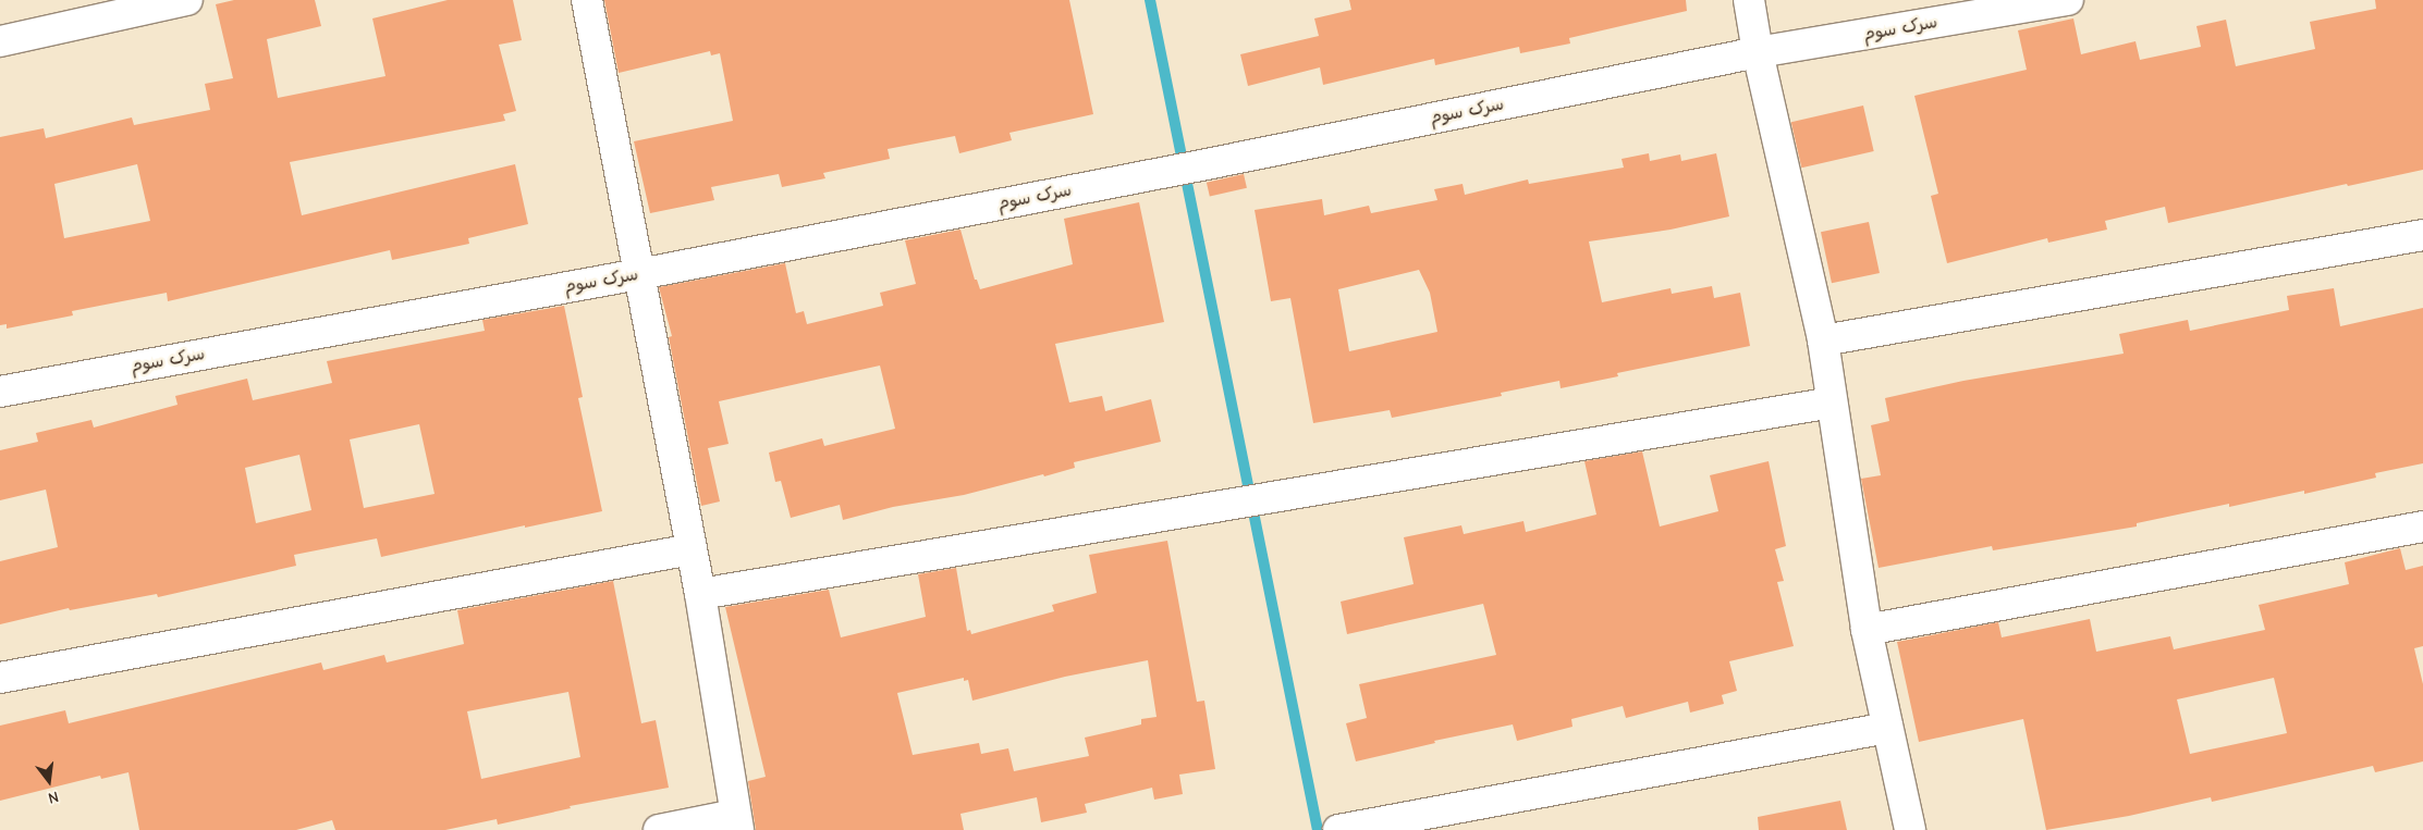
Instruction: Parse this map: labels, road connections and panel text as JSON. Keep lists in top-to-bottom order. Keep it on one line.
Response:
{"streets":{"street":["سرک سوم"]},"north":"bottom"}
